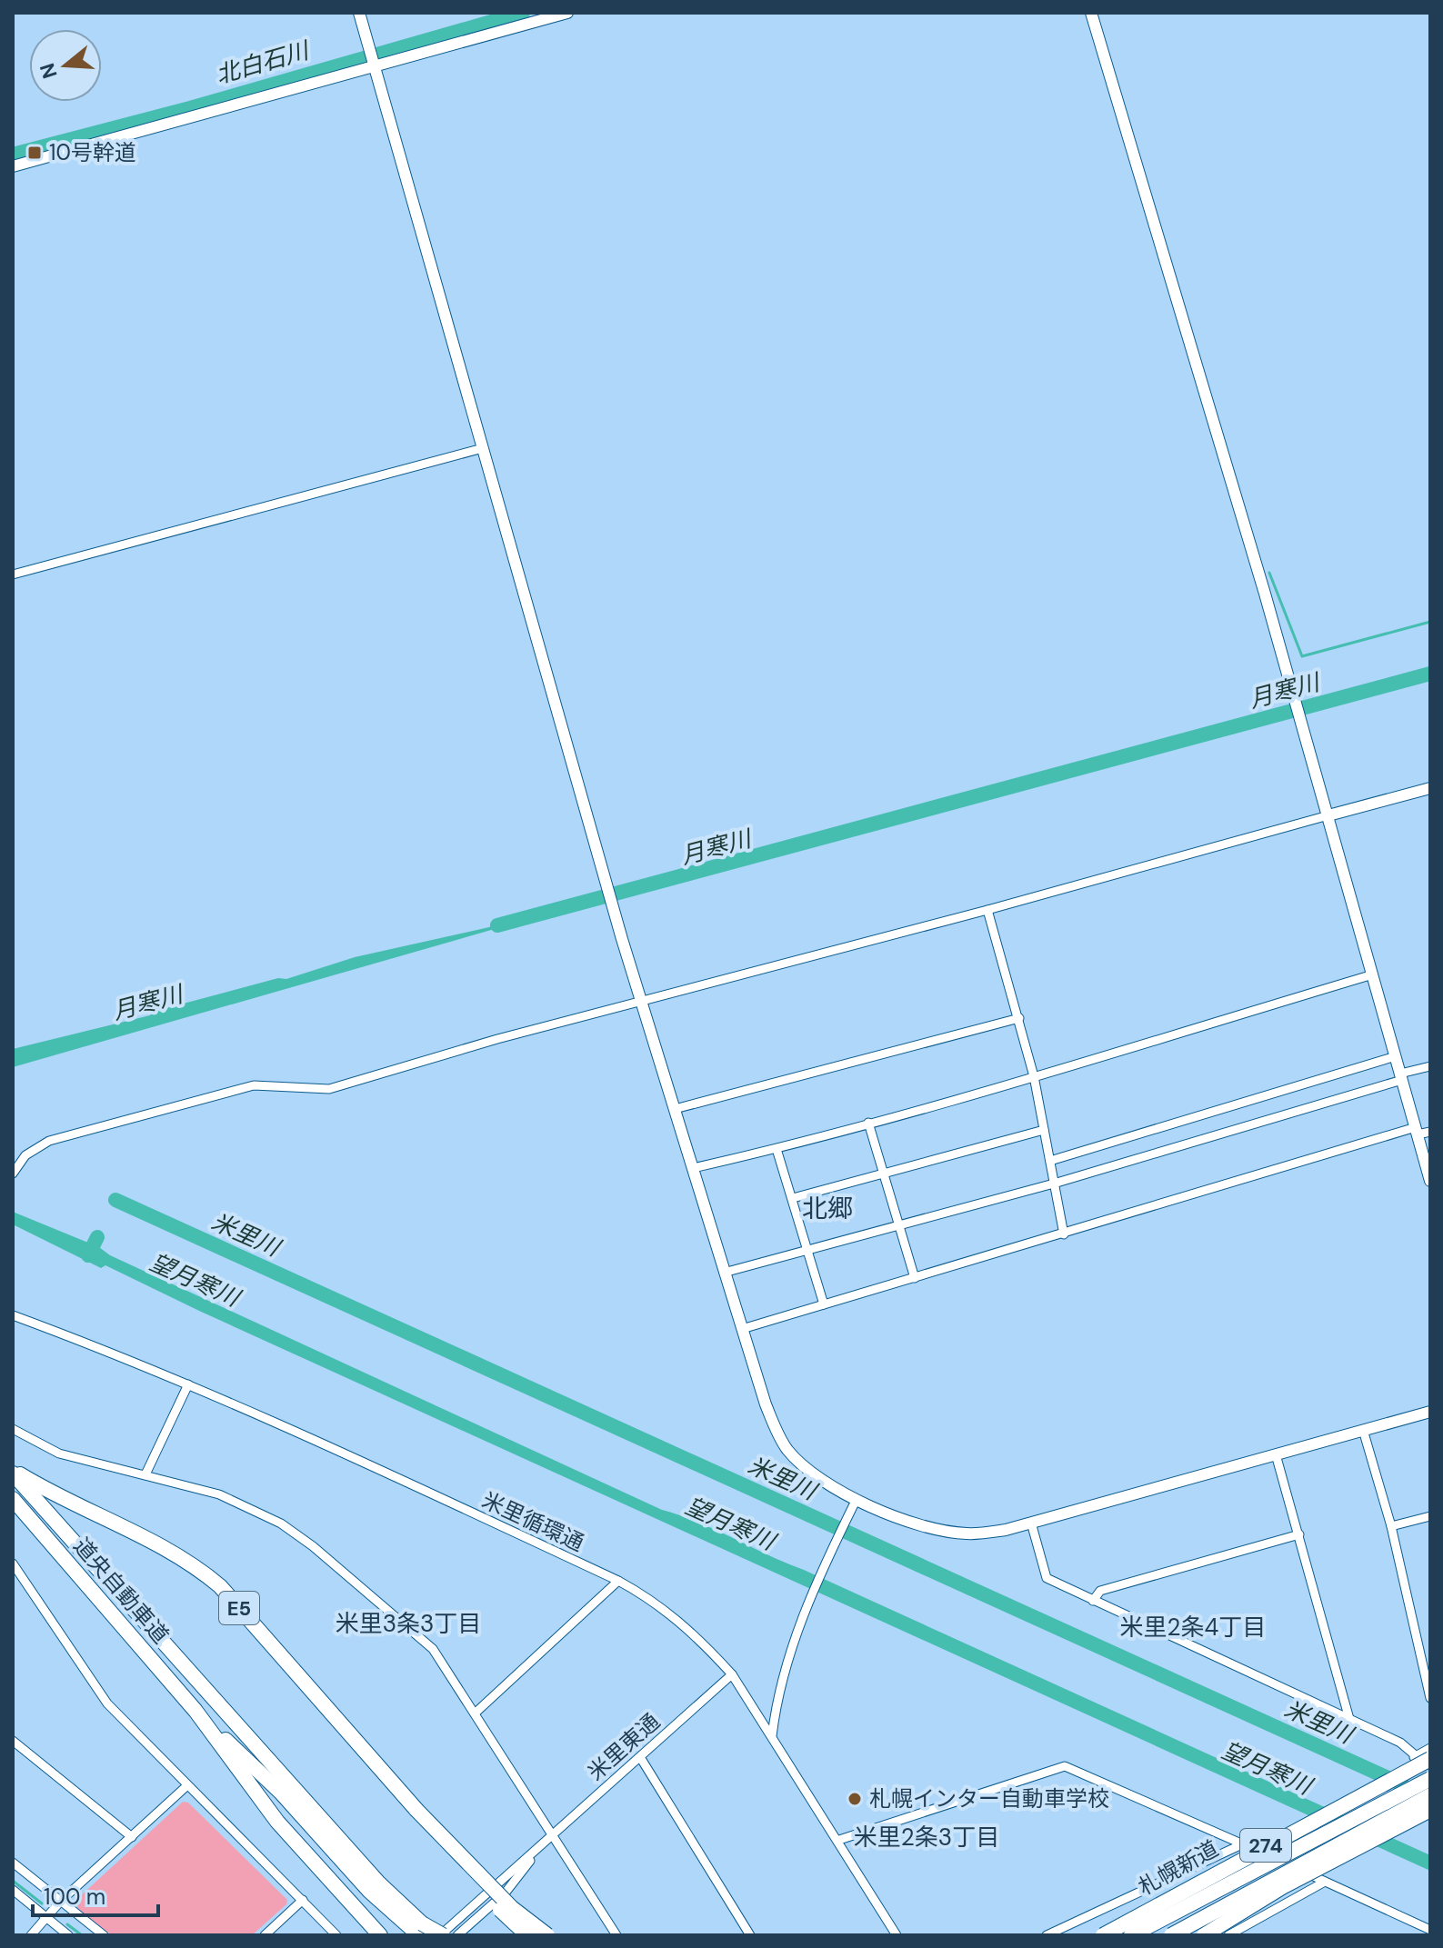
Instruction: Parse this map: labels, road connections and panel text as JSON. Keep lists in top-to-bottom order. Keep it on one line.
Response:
{"streets":{"highway":["道央自動車道","E5","274","札幌新道"],"street":["米里循環通","米里東通"]},"crossings":[["米里循環通","米里東通"]],"districts":["北郷","米里3条3丁目","米里2条4丁目","米里2条3丁目"],"water":["北白石川","月寒川","米里川","望月寒川"],"places":{"transit":["10号幹道"],"other":["札幌インター自動車学校"]},"scale_bar":"100 m","north":"left"}
